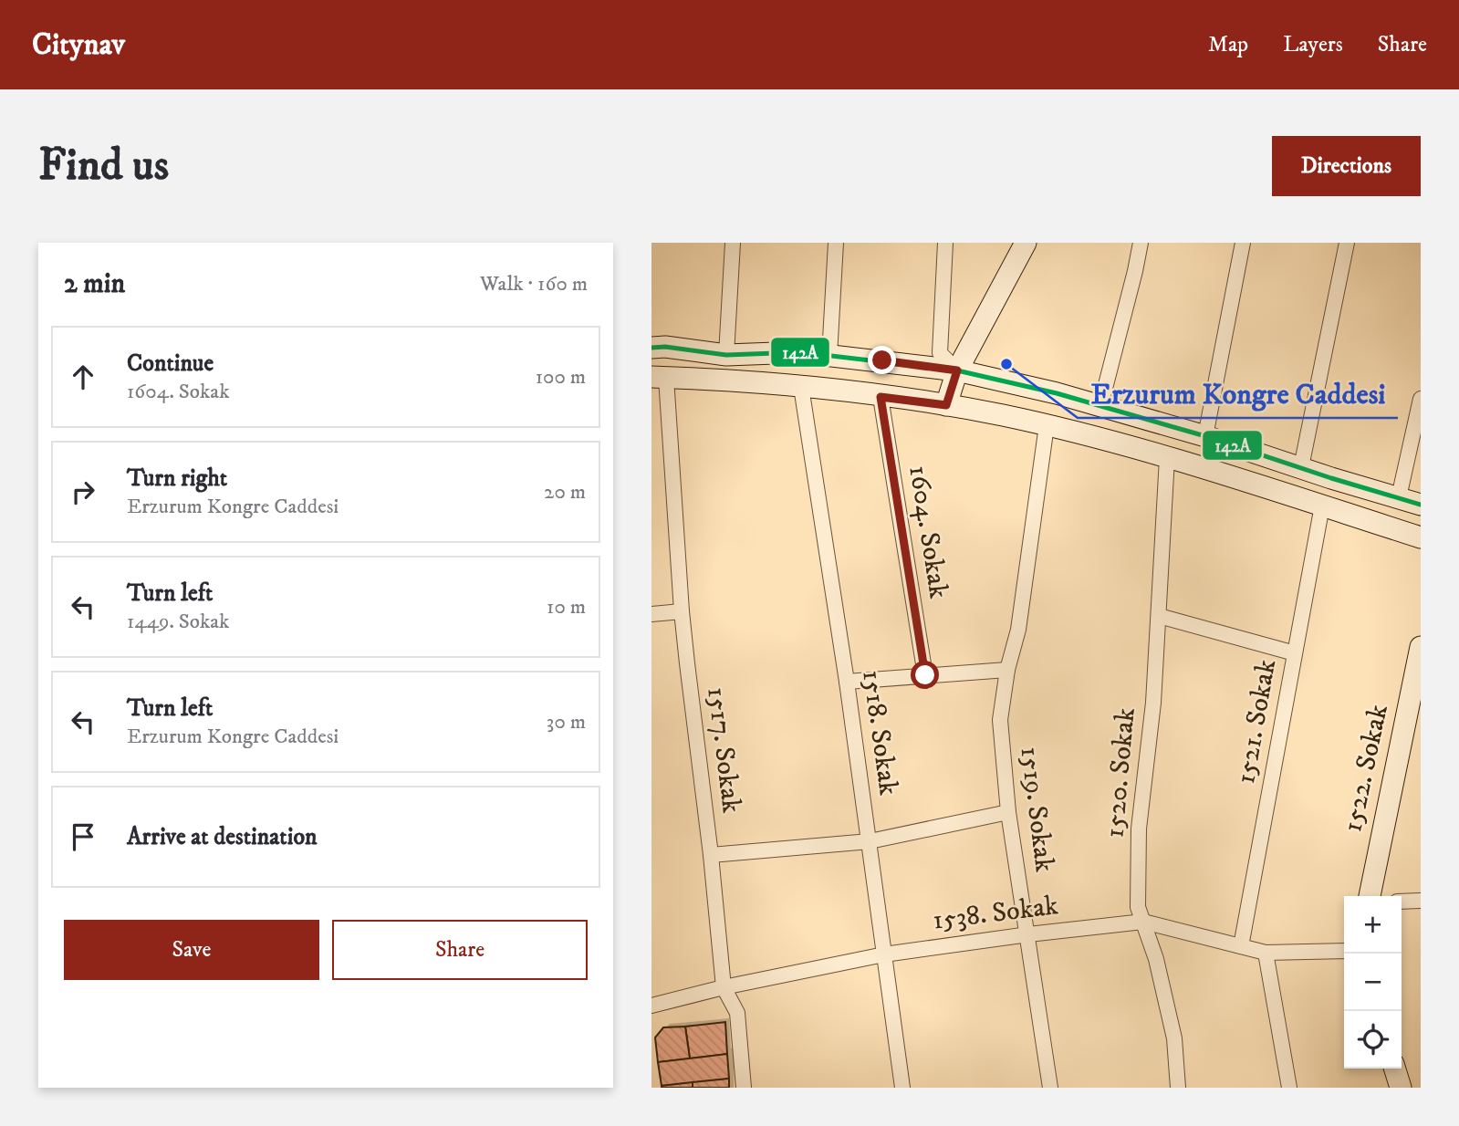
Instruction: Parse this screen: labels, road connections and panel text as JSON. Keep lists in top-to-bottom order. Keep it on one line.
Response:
{"streets":{"main road":["1522. Sokak"],"street":["1604. Sokak","1521. Sokak","1518. Sokak","1517. Sokak","1520. Sokak","1519. Sokak","1538. Sokak"]},"crossings":[["1521. Sokak","1538. Sokak"],["1518. Sokak","1538. Sokak"],["1517. Sokak","1538. Sokak"],["1520. Sokak","1538. Sokak"],["1519. Sokak","1538. Sokak"]],"places":["Erzurum Kongre Caddesi"],"lines":["transit line 142A"],"page":{"header":"Citynav","nav":["Map","Layers","Share"],"buttons":["Directions",["Save","Share"]],"title":"Find us","heading":["2 min","Walk · 160 m"],"list":[["Continue","1604. Sokak","100 m"],["Turn right","Erzurum Kongre Caddesi","20 m"],["Turn left","1449. Sokak","10 m"],["Turn left","Erzurum Kongre Caddesi","30 m"],"Arrive at destination"],"map_buttons":["+","−"]}}
